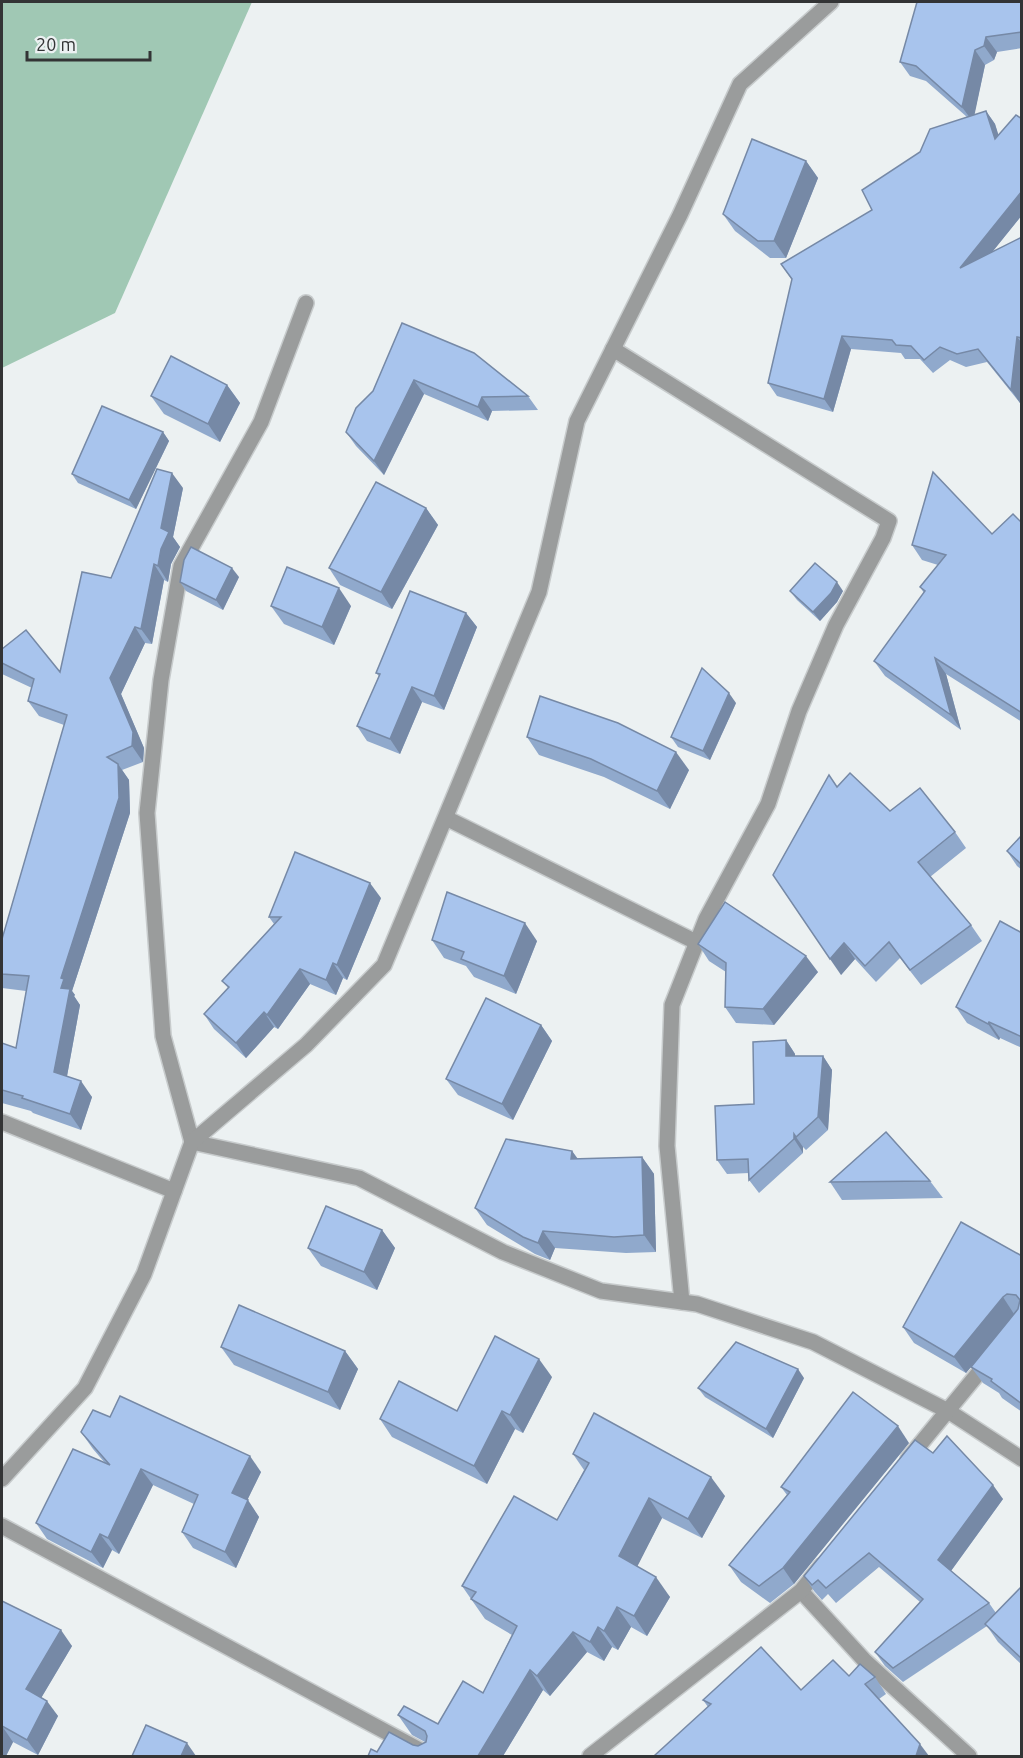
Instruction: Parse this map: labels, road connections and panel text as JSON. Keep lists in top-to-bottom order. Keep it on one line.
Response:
{"scale_bar":"20 m"}
